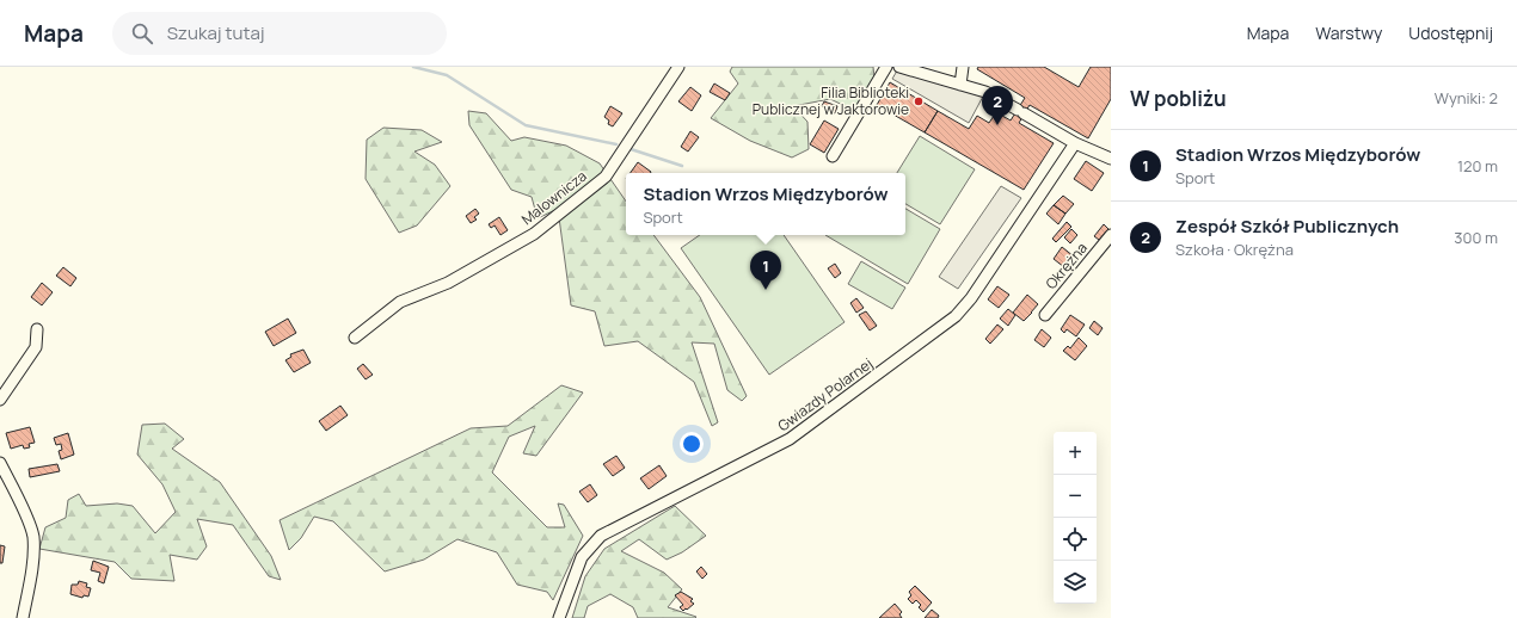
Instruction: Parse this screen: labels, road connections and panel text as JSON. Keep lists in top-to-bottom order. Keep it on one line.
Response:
{"streets":{"street":["Malownicza","Okrężna","Gwiazdy Polarnej"]},"places":["Filia Biblioteki Publicznej w Jaktorowie"],"page":{"header":"Mapa","search":"Szukaj tutaj","nav":["Mapa","Warstwy","Udostępnij"],"heading":["W pobliżu","Wyniki: 2"],"pins":["2","1"],"list":[{"mark":"1","name":"Stadion Wrzos Międzyborów","note":"Sport","value":"120 m"},{"mark":"2","name":"Zespół Szkół Publicznych","note":"Szkoła · Okrężna","value":"300 m"}],"popup":["Stadion Wrzos Międzyborów","Sport"],"map_buttons":["+","−"]}}
